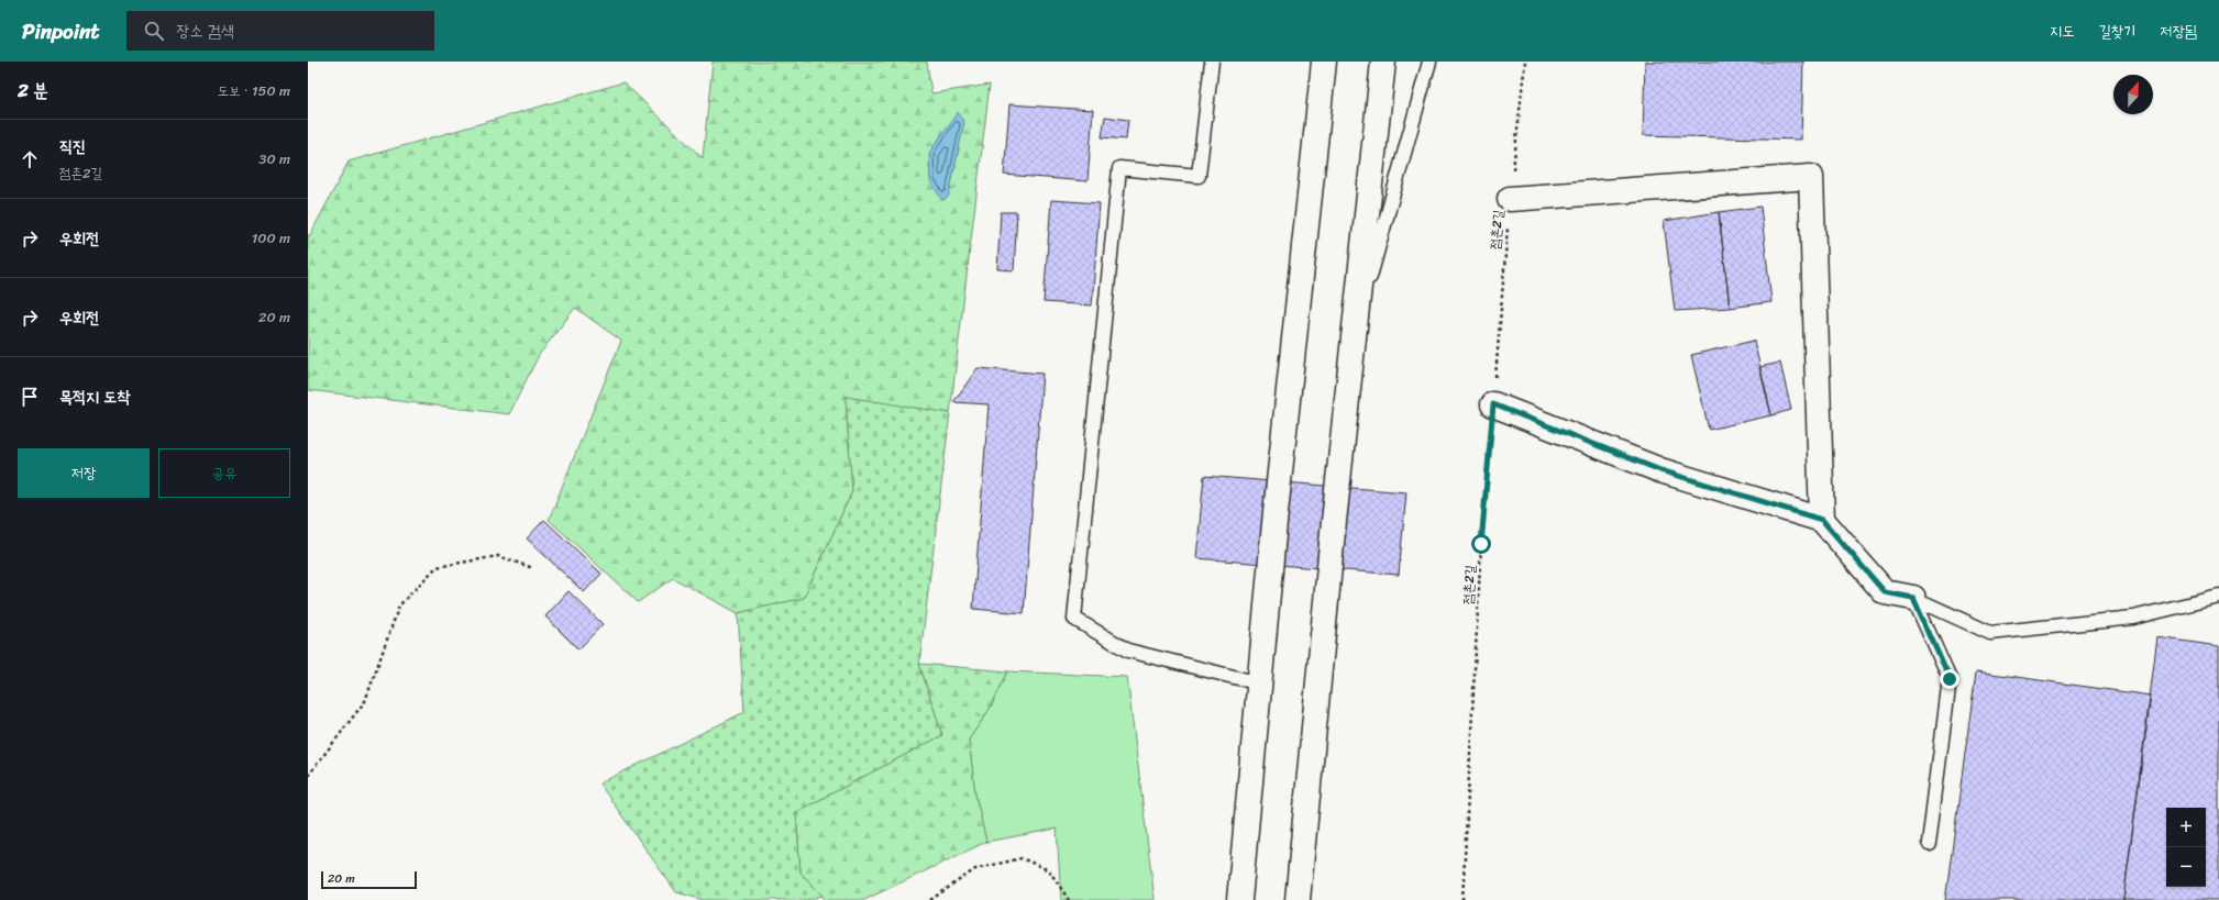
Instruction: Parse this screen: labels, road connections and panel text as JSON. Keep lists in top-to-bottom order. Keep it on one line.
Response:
{"streets":{"path":["점촌2길"]},"scale_bar":"20 m","north":"top","page":{"header":"Pinpoint","search":"장소 검색","nav":["지도","길찾기","저장됨"],"heading":["2 분","도보 · 150 m"],"list":[["직진","점촌2길","30 m"],["우회전","100 m"],["우회전","20 m"],"목적지 도착"],"buttons":["저장","공유"],"map_buttons":["+","−"],"scale":"20 m"}}
